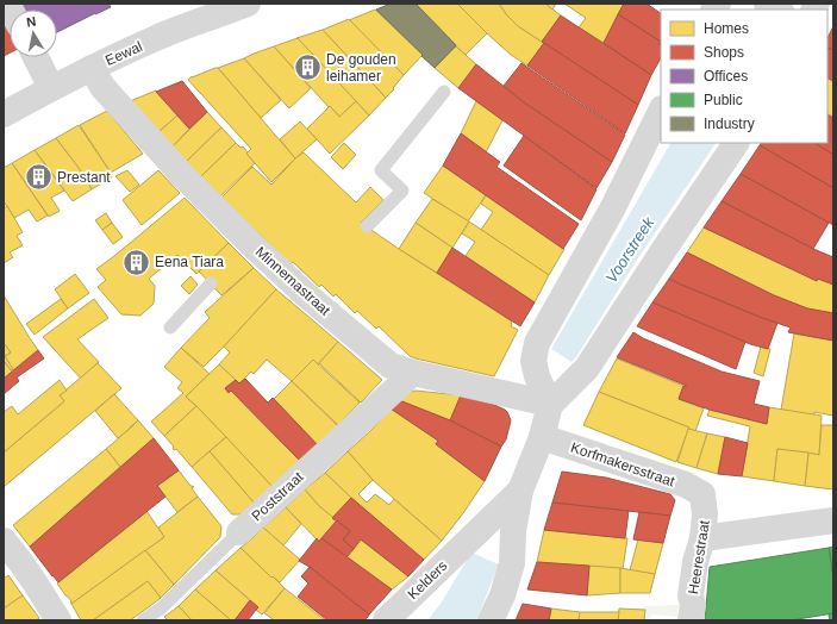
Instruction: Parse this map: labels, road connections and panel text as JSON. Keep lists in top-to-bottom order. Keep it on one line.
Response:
{"streets":{"street":["Eewal","Minnemastraat","Korfmakersstraat","Poststraat","Heerestraat","Kelders"]},"crossings":[["Eewal","Minnemastraat"],["Minnemastraat","Poststraat"],["Korfmakersstraat","Heerestraat"]],"water":["Voorstreek"],"places":{"building":["De gouden leihamer","Prestant","Eena Tiara"]},"legend":["Homes","Shops","Offices","Public","Industry"],"north":"top"}
